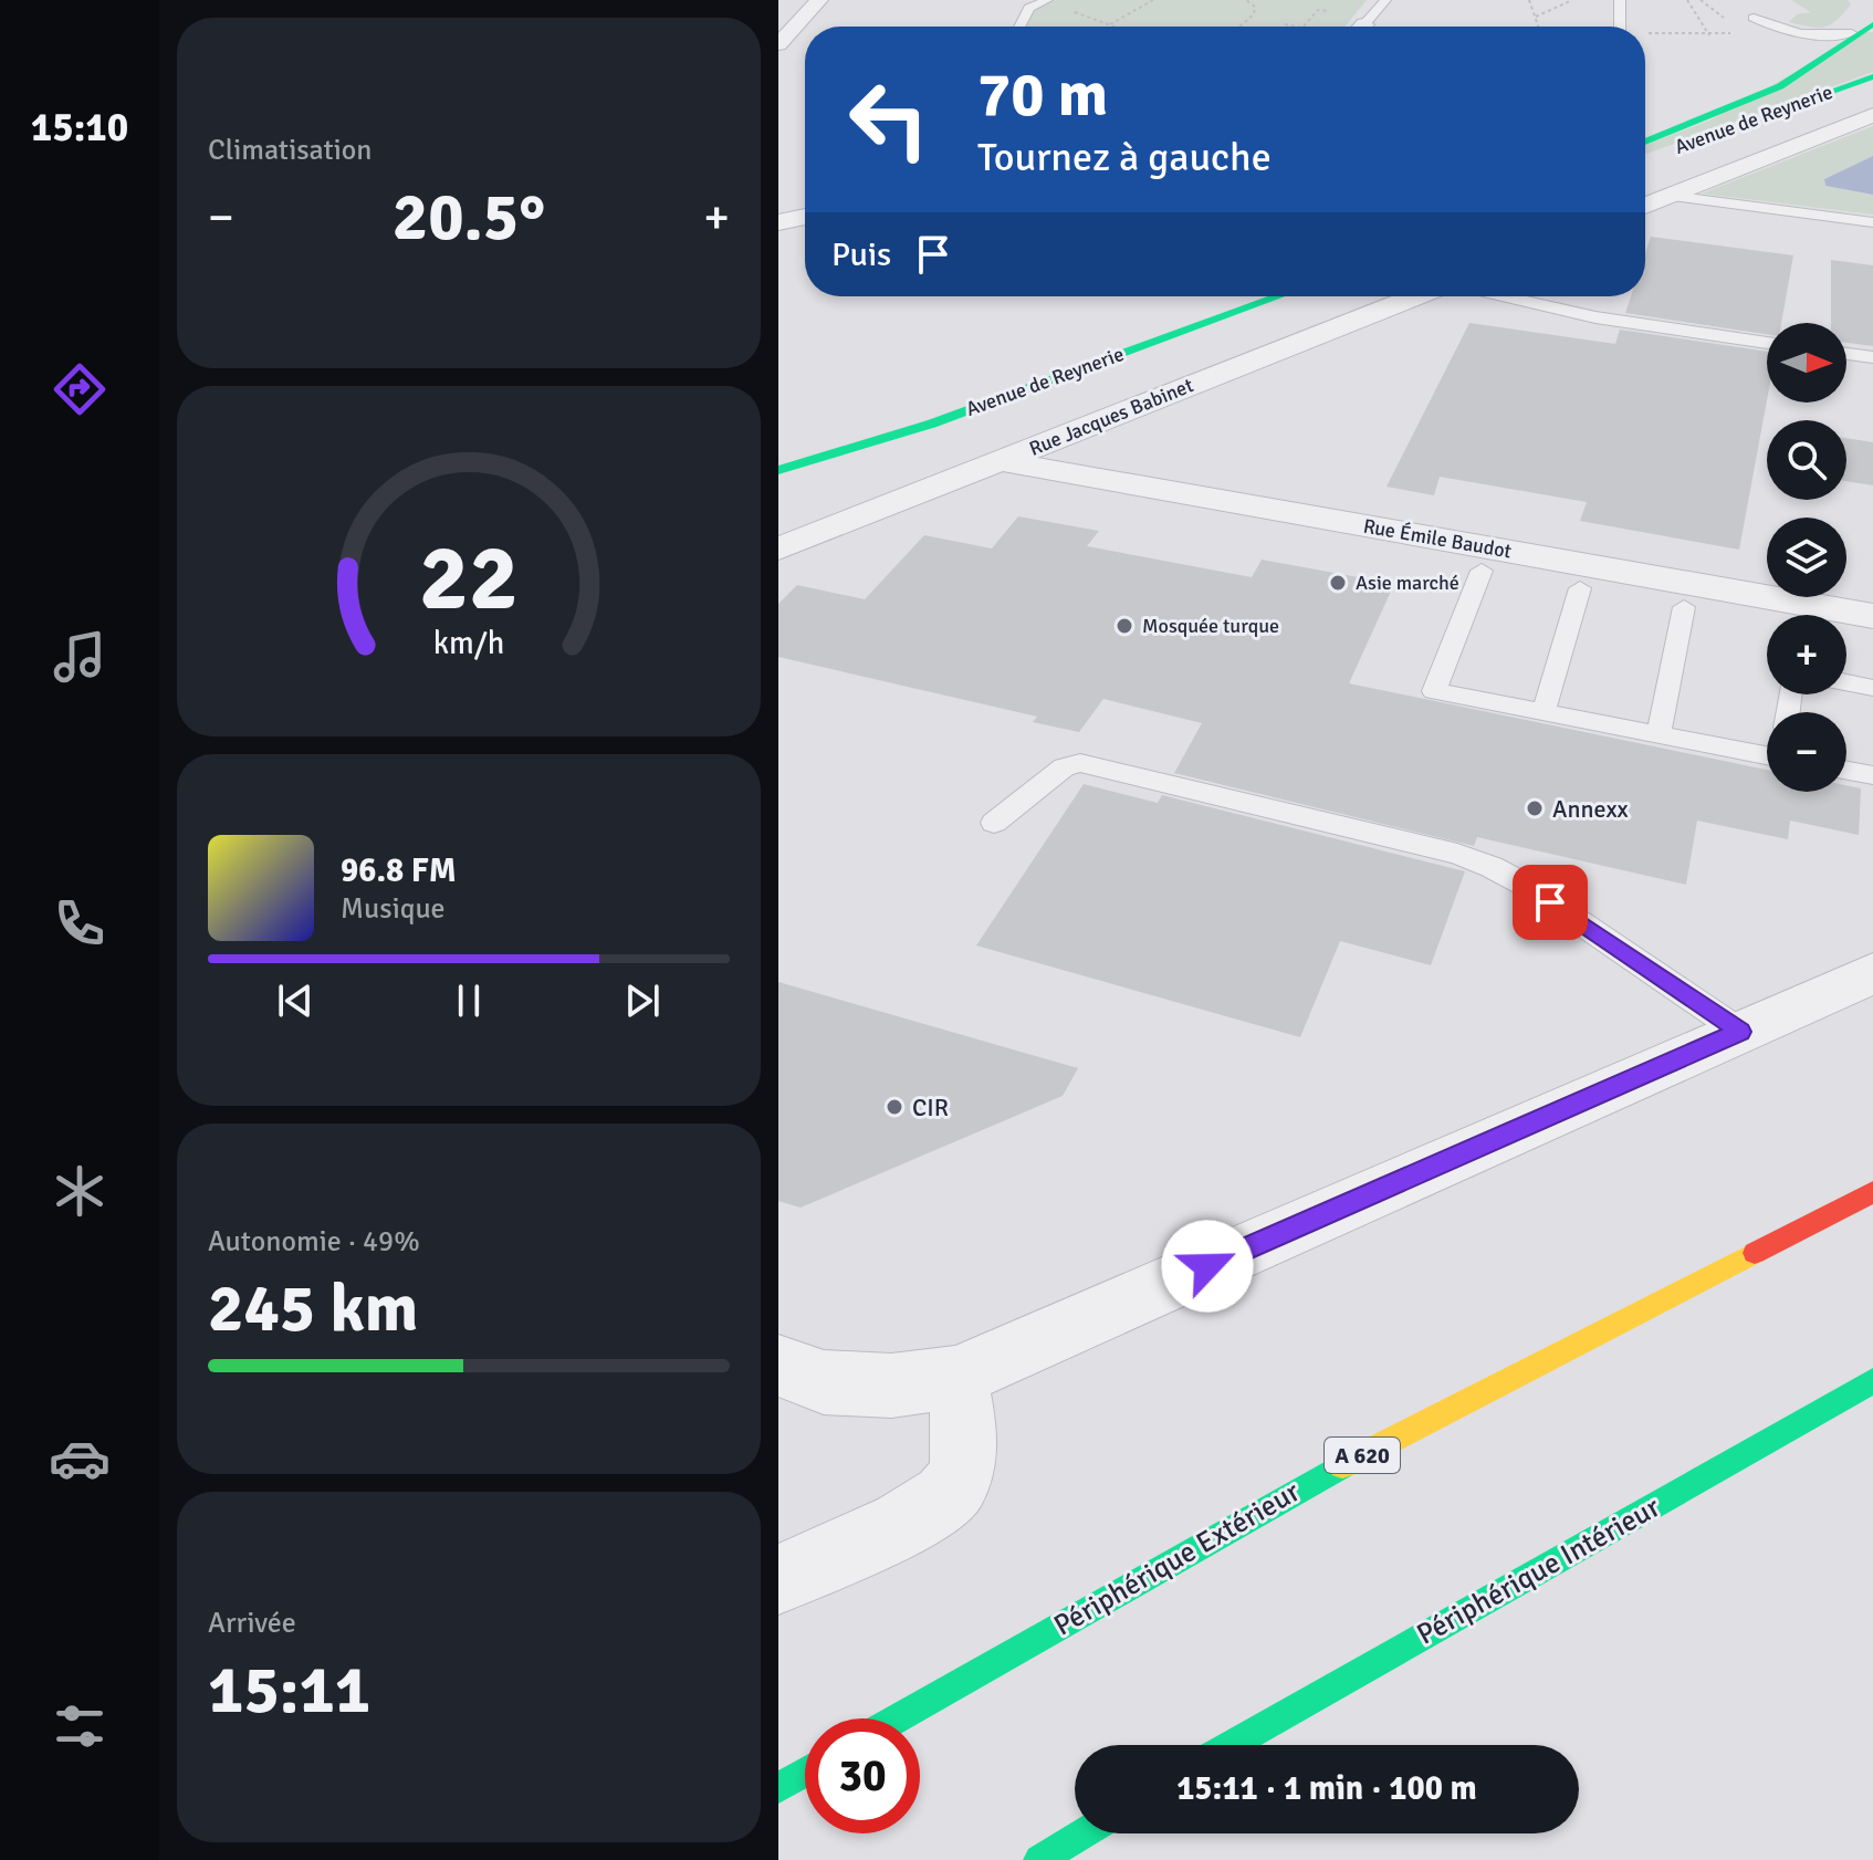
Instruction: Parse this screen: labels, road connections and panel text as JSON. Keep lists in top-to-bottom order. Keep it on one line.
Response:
{"streets":{"main road":["Avenue de Reynerie","A 620","Périphérique Extérieur","Périphérique Intérieur"],"street":["Rue Jacques Babinet","Rue Émile Baudot"]},"crossings":[["Rue Jacques Babinet","Rue Émile Baudot"]],"places":["Asie marché","Mosquée turque","Annexx","CIR"],"north":"right","page":{"tabs":"15:10","tile":["Climatisation",["Autonomie · 49%","245 km"],["Arrivée","15:11"]],"turn":["70 m","Tournez à gauche"],"heat":["−","20.5°","+"],"then":"Puis","map_buttons":["+","−"],"song":["96.8 FM","Musique"],"limit":"30","trip":"15:11 · 1 min · 100 m","gauge":["22","km/h"]}}
